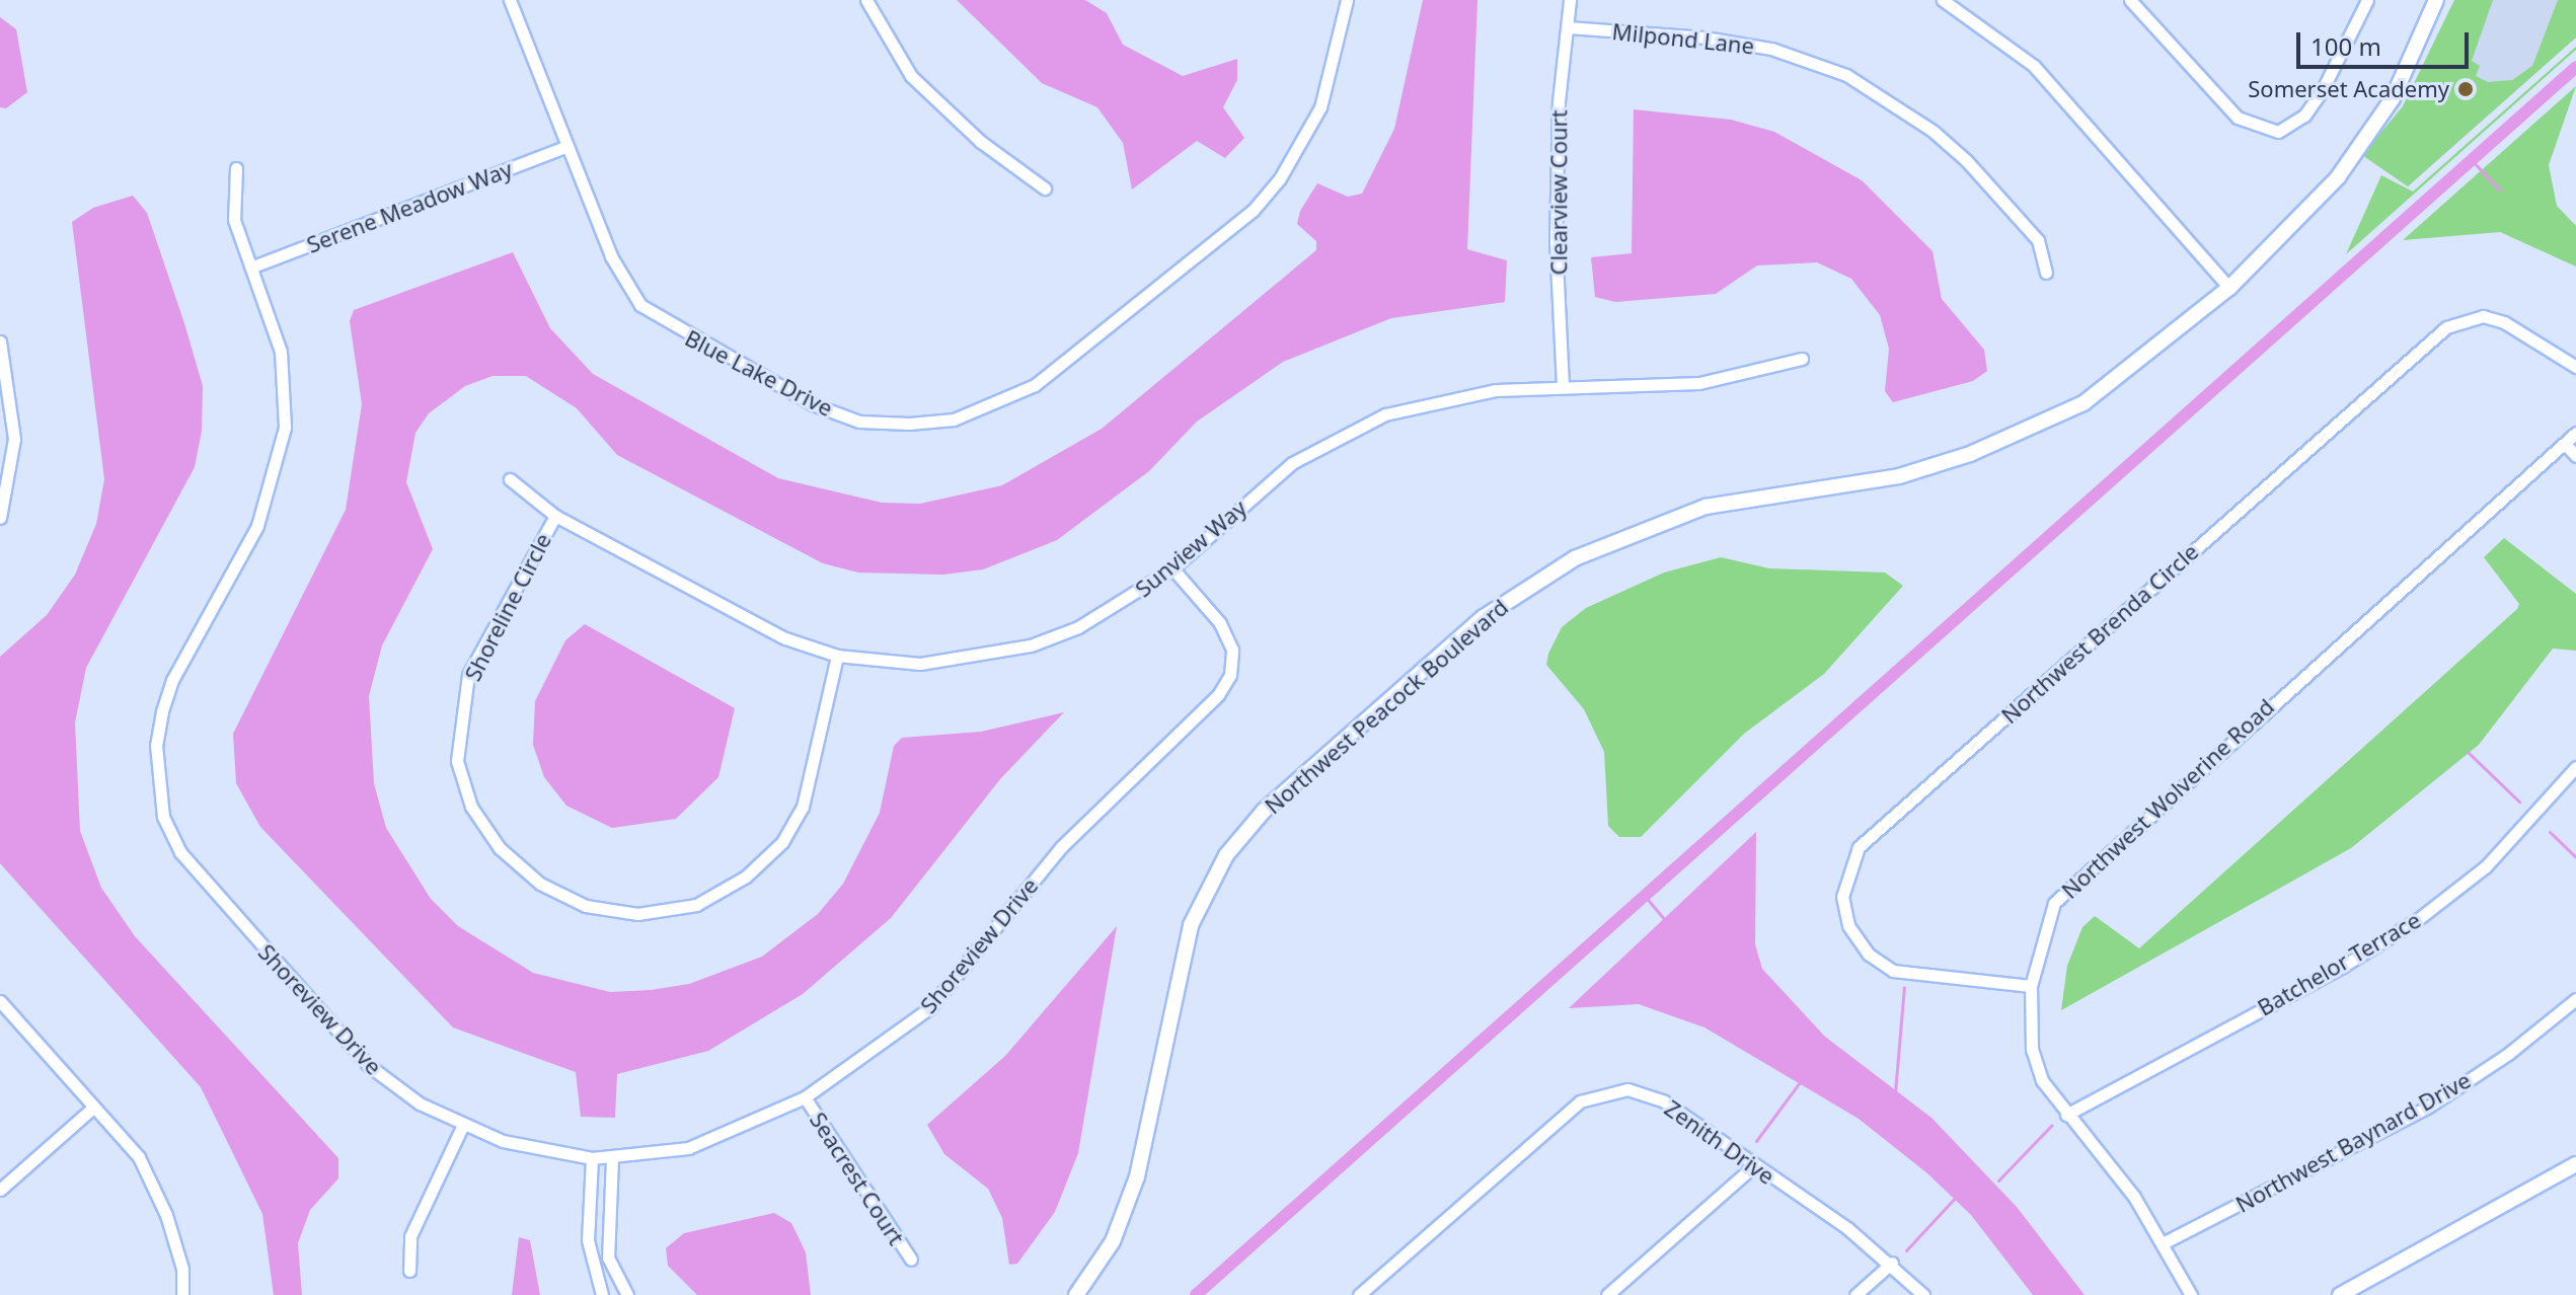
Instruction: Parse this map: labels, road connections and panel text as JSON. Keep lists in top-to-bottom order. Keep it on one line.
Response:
{"streets":{"street":["Milpond Lane","Clearview Court","Serene Meadow Way","Blue Lake Drive","Sunview Way","Shoreline Circle","Northwest Brenda Circle","Northwest Peacock Boulevard","Northwest Wolverine Road","Shoreview Drive","Batchelor Terrace","Zenith Drive","Northwest Baynard Drive","Seacrest Court"]},"crossings":[["Milpond Lane","Clearview Court"],["Clearview Court","Sunview Way"],["Serene Meadow Way","Blue Lake Drive"],["Serene Meadow Way","Shoreview Drive"],["Sunview Way","Shoreline Circle"],["Sunview Way","Shoreview Drive"],["Northwest Brenda Circle","Northwest Wolverine Road"],["Northwest Wolverine Road","Batchelor Terrace"],["Northwest Wolverine Road","Northwest Baynard Drive"],["Shoreview Drive","Seacrest Court"]],"places":["Somerset Academy"],"scale_bar":"100 m"}
